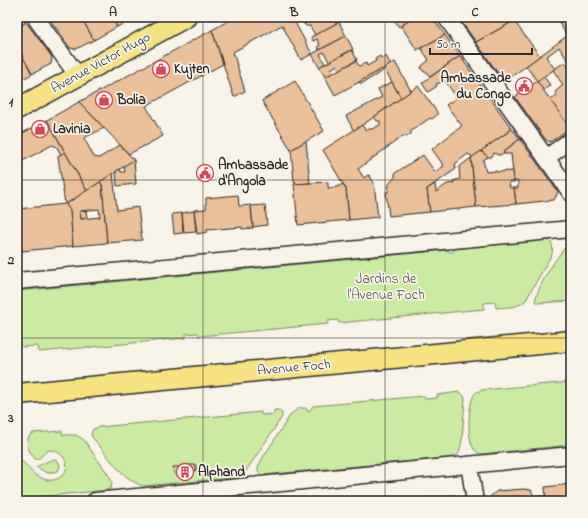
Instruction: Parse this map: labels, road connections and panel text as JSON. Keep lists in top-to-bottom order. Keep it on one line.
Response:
{"streets":{"main road":["Avenue Victor Hugo","Avenue Foch"]},"parks":["Jardins de l'Avenue Foch"],"places":{"shop":["Kujten","Bolia","Lavinia"],"public building":["Ambassade du Congo","Ambassade d'Angola"],"building":["Alphand"]},"scale_bar":"50 m","grid":{"columns":["A","B","C"],"rows":["1","2","3"]}}
